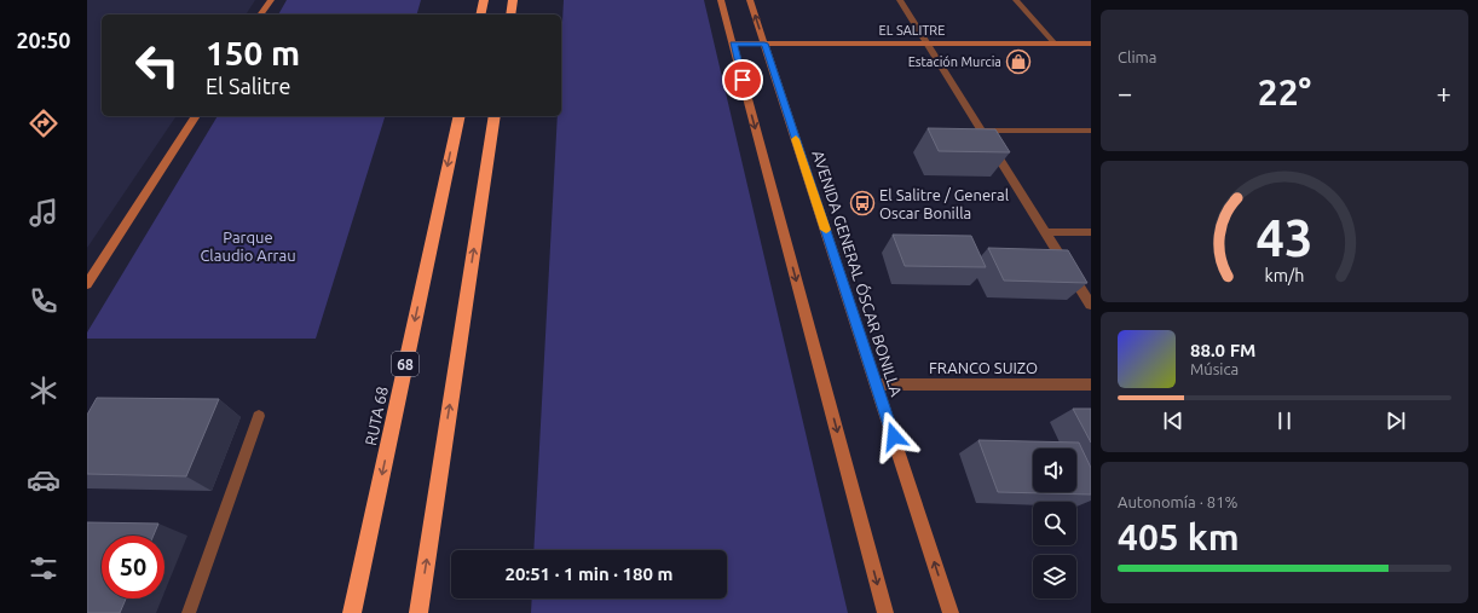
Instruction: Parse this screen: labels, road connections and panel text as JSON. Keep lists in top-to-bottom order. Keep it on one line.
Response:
{"streets":{"highway":["68","RUTA 68"],"main road":["EL SALITRE","AVENIDA GENERAL ÓSCAR BONILLA"],"street":["FRANCO SUIZO"]},"crossings":[["EL SALITRE","AVENIDA GENERAL ÓSCAR BONILLA"],["AVENIDA GENERAL ÓSCAR BONILLA","FRANCO SUIZO"]],"parks":["Parque Claudio Arrau"],"places":{"shop":["Estación Murcia"],"bus stop":["El Salitre / General Oscar Bonilla"]},"page":{"tabs":"20:50","tile":["Clima",["Autonomía · 81%","405 km"]],"turn":["150 m","El Salitre"],"heat":["−","22°","+"],"song":["88.0 FM","Música"],"limit":"50","trip":"20:51 · 1 min · 180 m","gauge":["43","km/h"]}}
